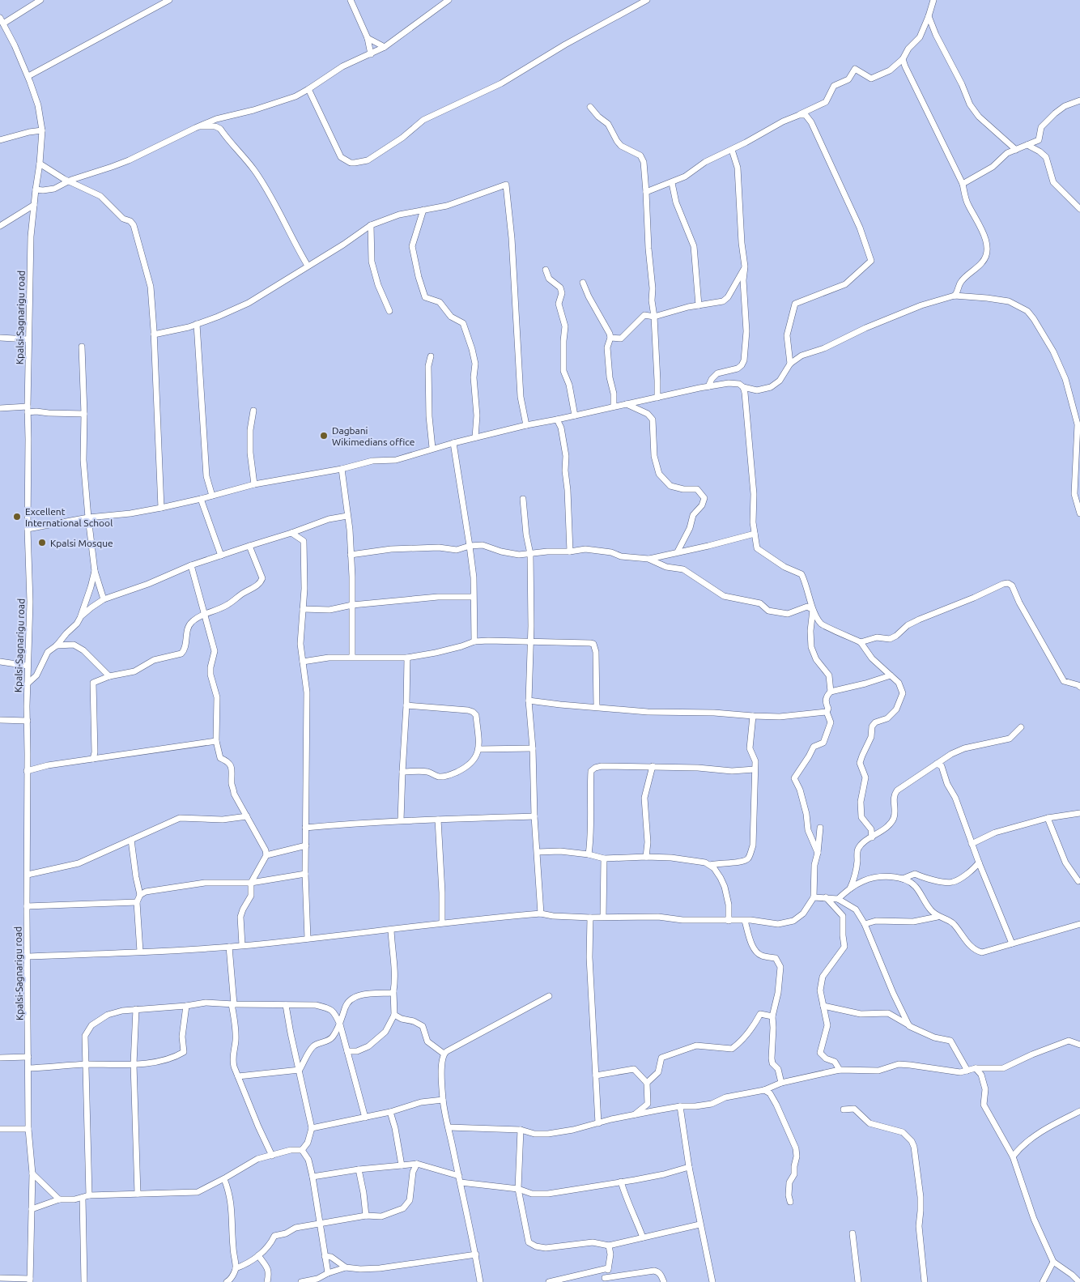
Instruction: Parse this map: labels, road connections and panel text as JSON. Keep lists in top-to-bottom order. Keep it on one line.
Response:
{"streets":{"street":["Kpalsi-Sagnarigu road"]},"places":["Dagbani Wikimedians office","Excellent International School","Kpalsi Mosque"]}
